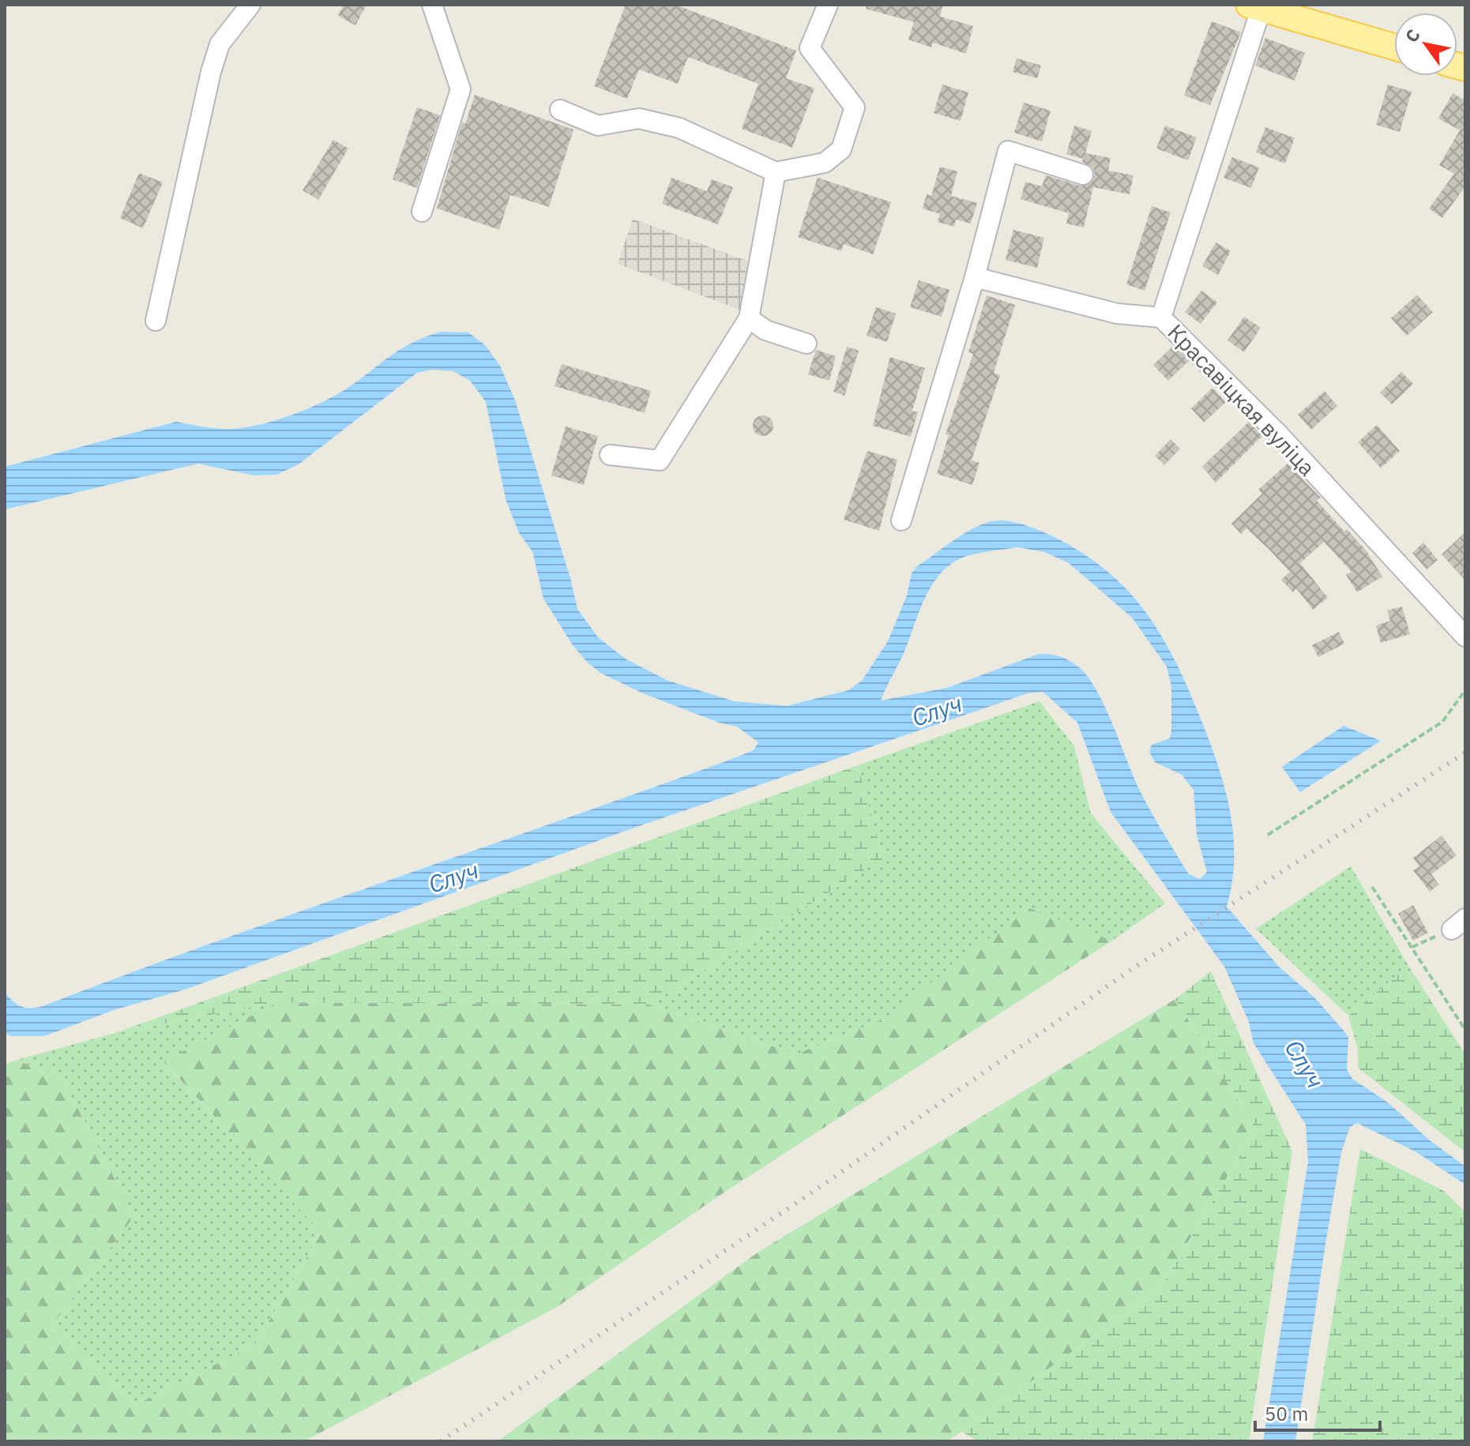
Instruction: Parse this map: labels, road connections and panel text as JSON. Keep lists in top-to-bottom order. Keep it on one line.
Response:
{"streets":{"street":["Красавіцкая вуліца"]},"water":["Случ"],"scale_bar":"50 m","north":"top left"}
